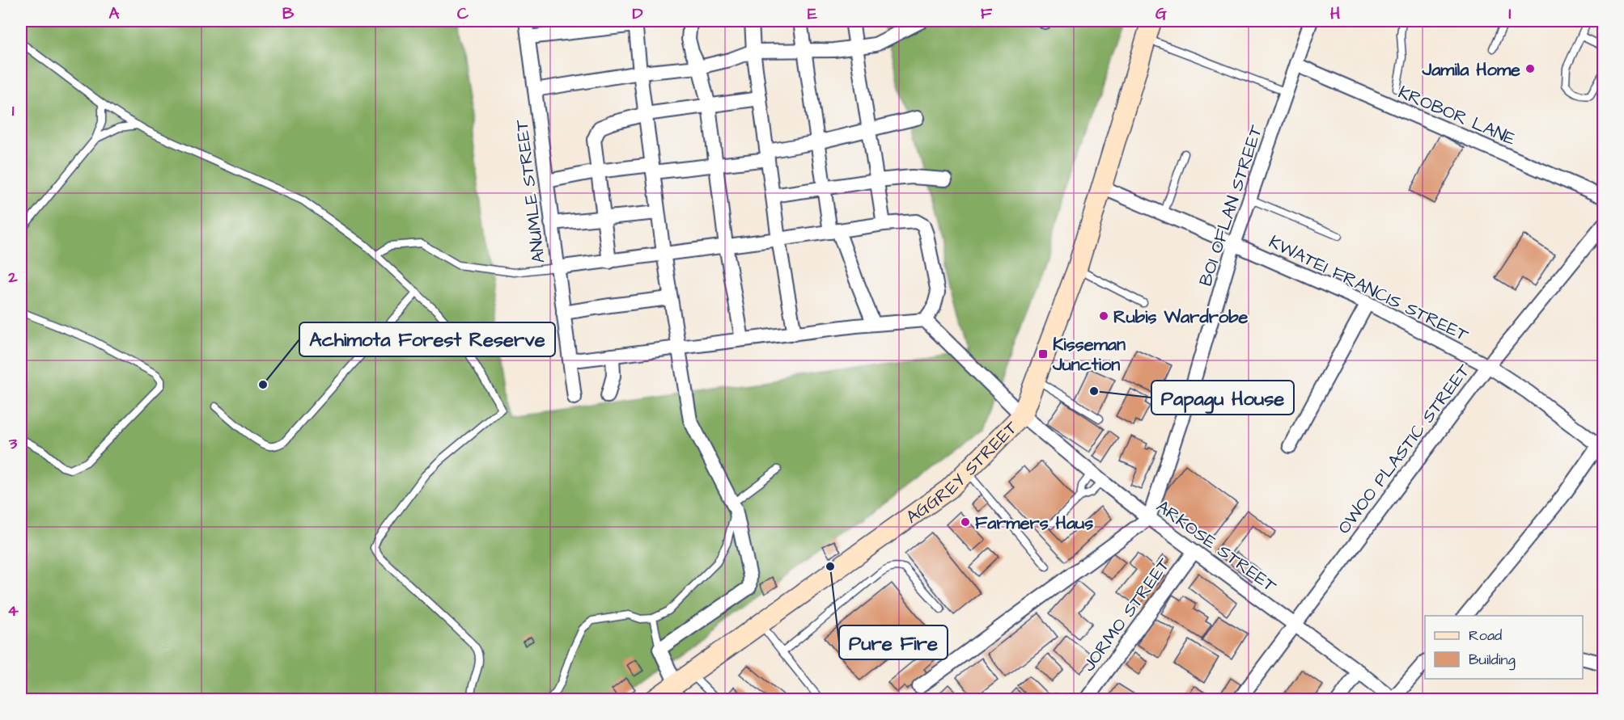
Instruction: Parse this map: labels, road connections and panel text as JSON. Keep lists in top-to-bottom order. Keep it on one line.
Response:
{"streets":{"main road":["AGGREY STREET"],"street":["KROBOR LANE","ANUMLE STREET","BOI OFLAN STREET","KWATEI FRANCIS STREET","OWOO PLASTIC STREET","ARKOSE STREET","JORMO STREET"]},"crossings":[["KROBOR LANE","BOI OFLAN STREET"],["BOI OFLAN STREET","KWATEI FRANCIS STREET"],["BOI OFLAN STREET","ARKOSE STREET"],["KWATEI FRANCIS STREET","OWOO PLASTIC STREET"],["KWATEI FRANCIS STREET","AGGREY STREET"],["OWOO PLASTIC STREET","ARKOSE STREET"],["AGGREY STREET","ARKOSE STREET"],["ARKOSE STREET","JORMO STREET"]],"places":{"other":["Jamila Home","Rubis Wardrobe","Achimota Forest Reserve","Papagu House","Farmers Haus","Pure Fire"],"transit":["Kisseman Junction"]},"legend":["Road","Building"],"grid":{"columns":["A","B","C","D","E","F","G","H","I"],"rows":["1","2","3","4"]}}
